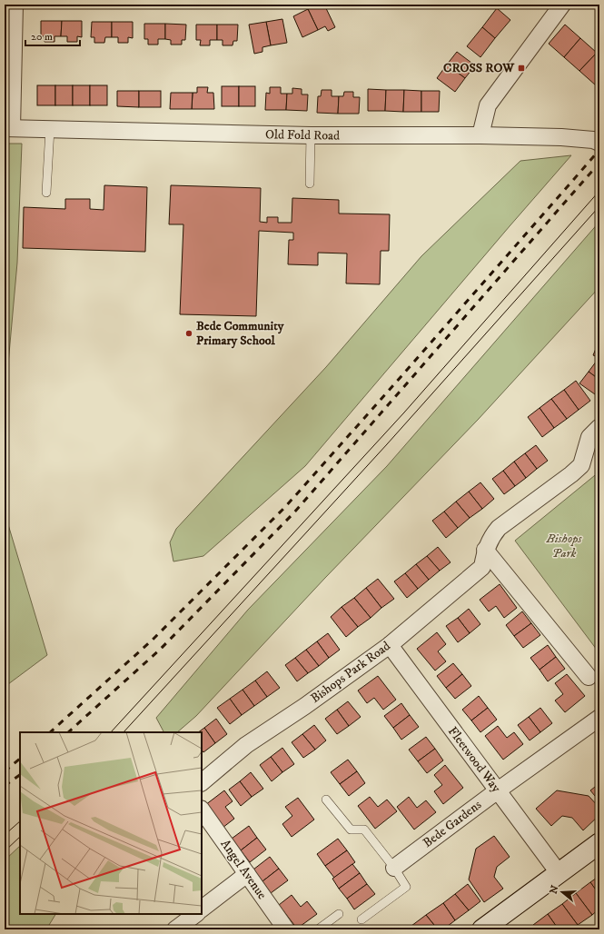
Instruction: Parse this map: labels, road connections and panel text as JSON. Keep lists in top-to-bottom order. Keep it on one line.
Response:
{"streets":{"street":["Old Fold Road","Bishops Park Road","Fleetwood Way","Bede Gardens","Angel Avenue"]},"crossings":[["Bishops Park Road","Fleetwood Way"],["Fleetwood Way","Bede Gardens"]],"parks":["Bishops Park"],"places":{"transit":["CROSS ROW"],"other":["Bede Community Primary School"]},"scale_bar":"20 m","north":"left"}
